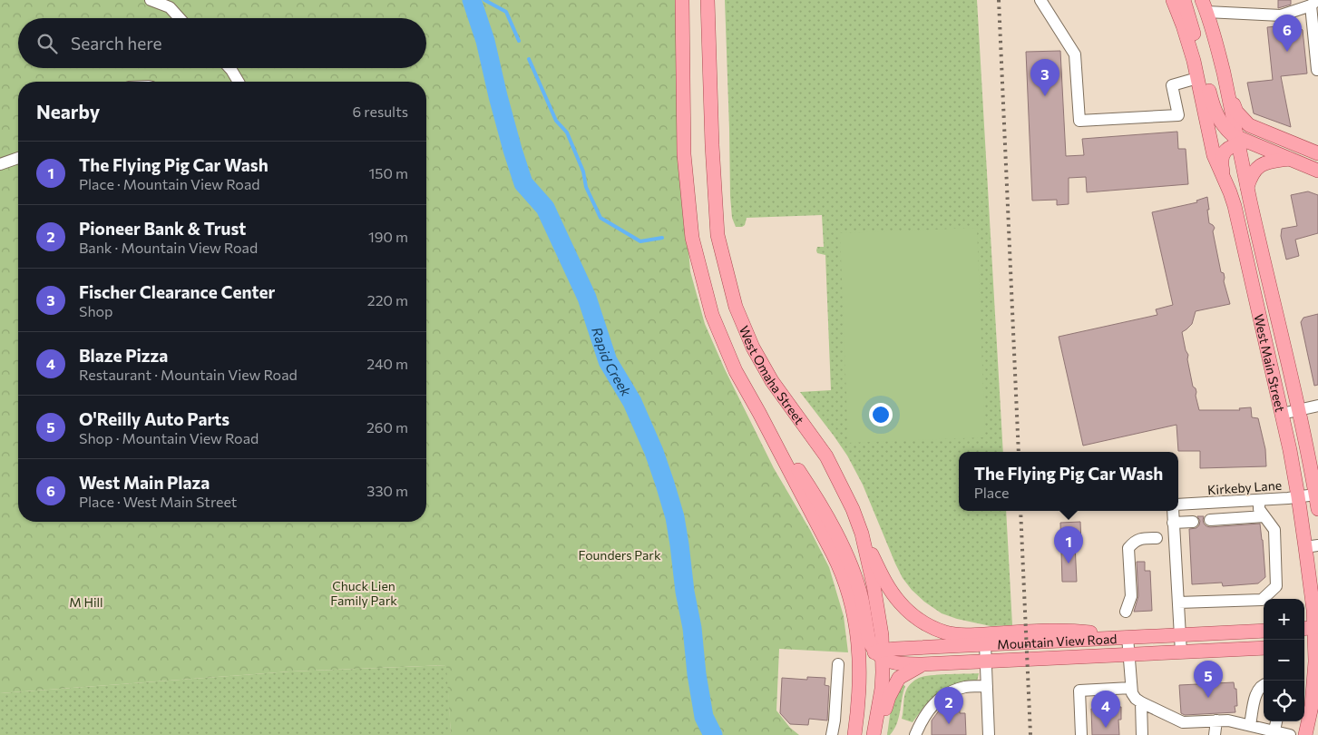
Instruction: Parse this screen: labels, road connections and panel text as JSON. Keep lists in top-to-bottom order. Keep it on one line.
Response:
{"streets":{"main road":["West Main Street","West Omaha Street","Mountain View Road"],"street":["Kirkeby Lane"]},"crossings":[["West Main Street","Kirkeby Lane"],["West Omaha Street","Mountain View Road"]],"water":["Rapid Creek"],"parks":["Founders Park","Chuck Lien Family Park","M Hill"],"page":{"pins":["6","3","1","5","2","4"],"search":"Search here","heading":["Nearby","6 results"],"list":[{"mark":"1","name":"The Flying Pig Car Wash","note":"Place · Mountain View Road","value":"150 m"},{"mark":"2","name":"Pioneer Bank & Trust","note":"Bank · Mountain View Road","value":"190 m"},{"mark":"3","name":"Fischer Clearance Center","note":"Shop","value":"220 m"},{"mark":"4","name":"Blaze Pizza","note":"Restaurant · Mountain View Road","value":"240 m"},{"mark":"5","name":"O'Reilly Auto Parts","note":"Shop · Mountain View Road","value":"260 m"},{"mark":"6","name":"West Main Plaza","note":"Place · West Main Street","value":"330 m"}],"popup":["The Flying Pig Car Wash","Place"],"map_buttons":["+","−"]}}
